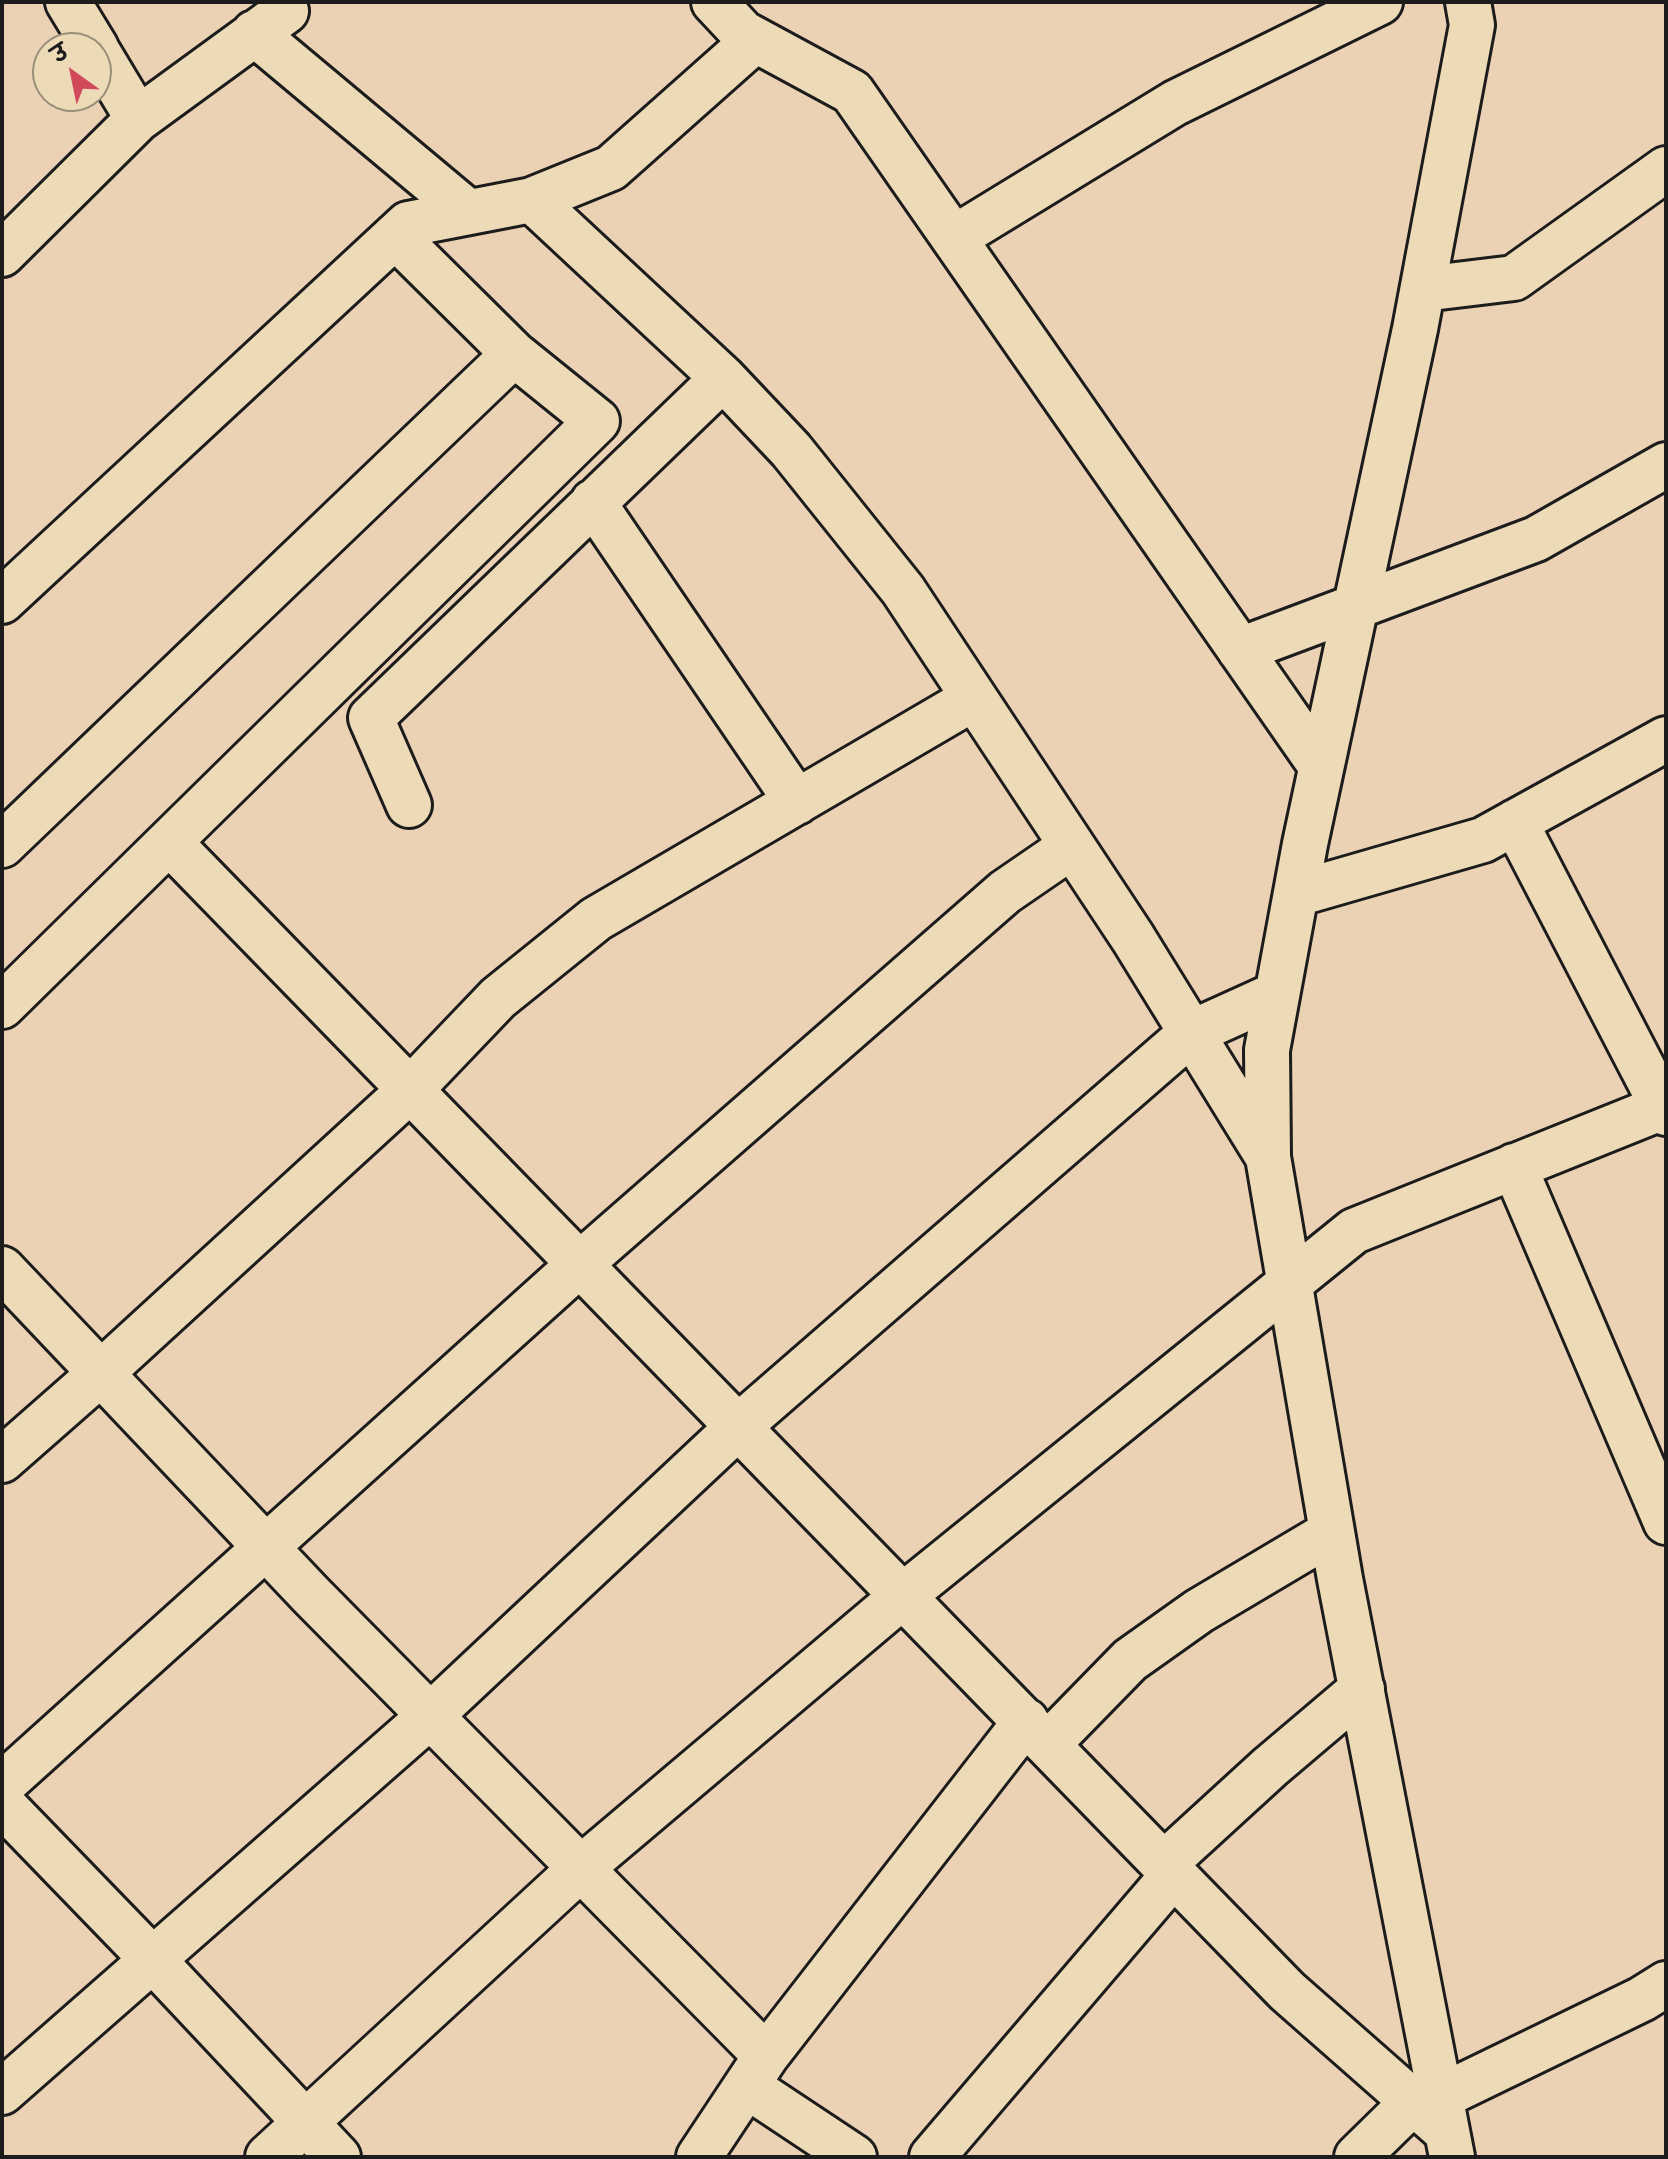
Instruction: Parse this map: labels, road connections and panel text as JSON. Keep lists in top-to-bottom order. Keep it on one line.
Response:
{"north":"top left"}
